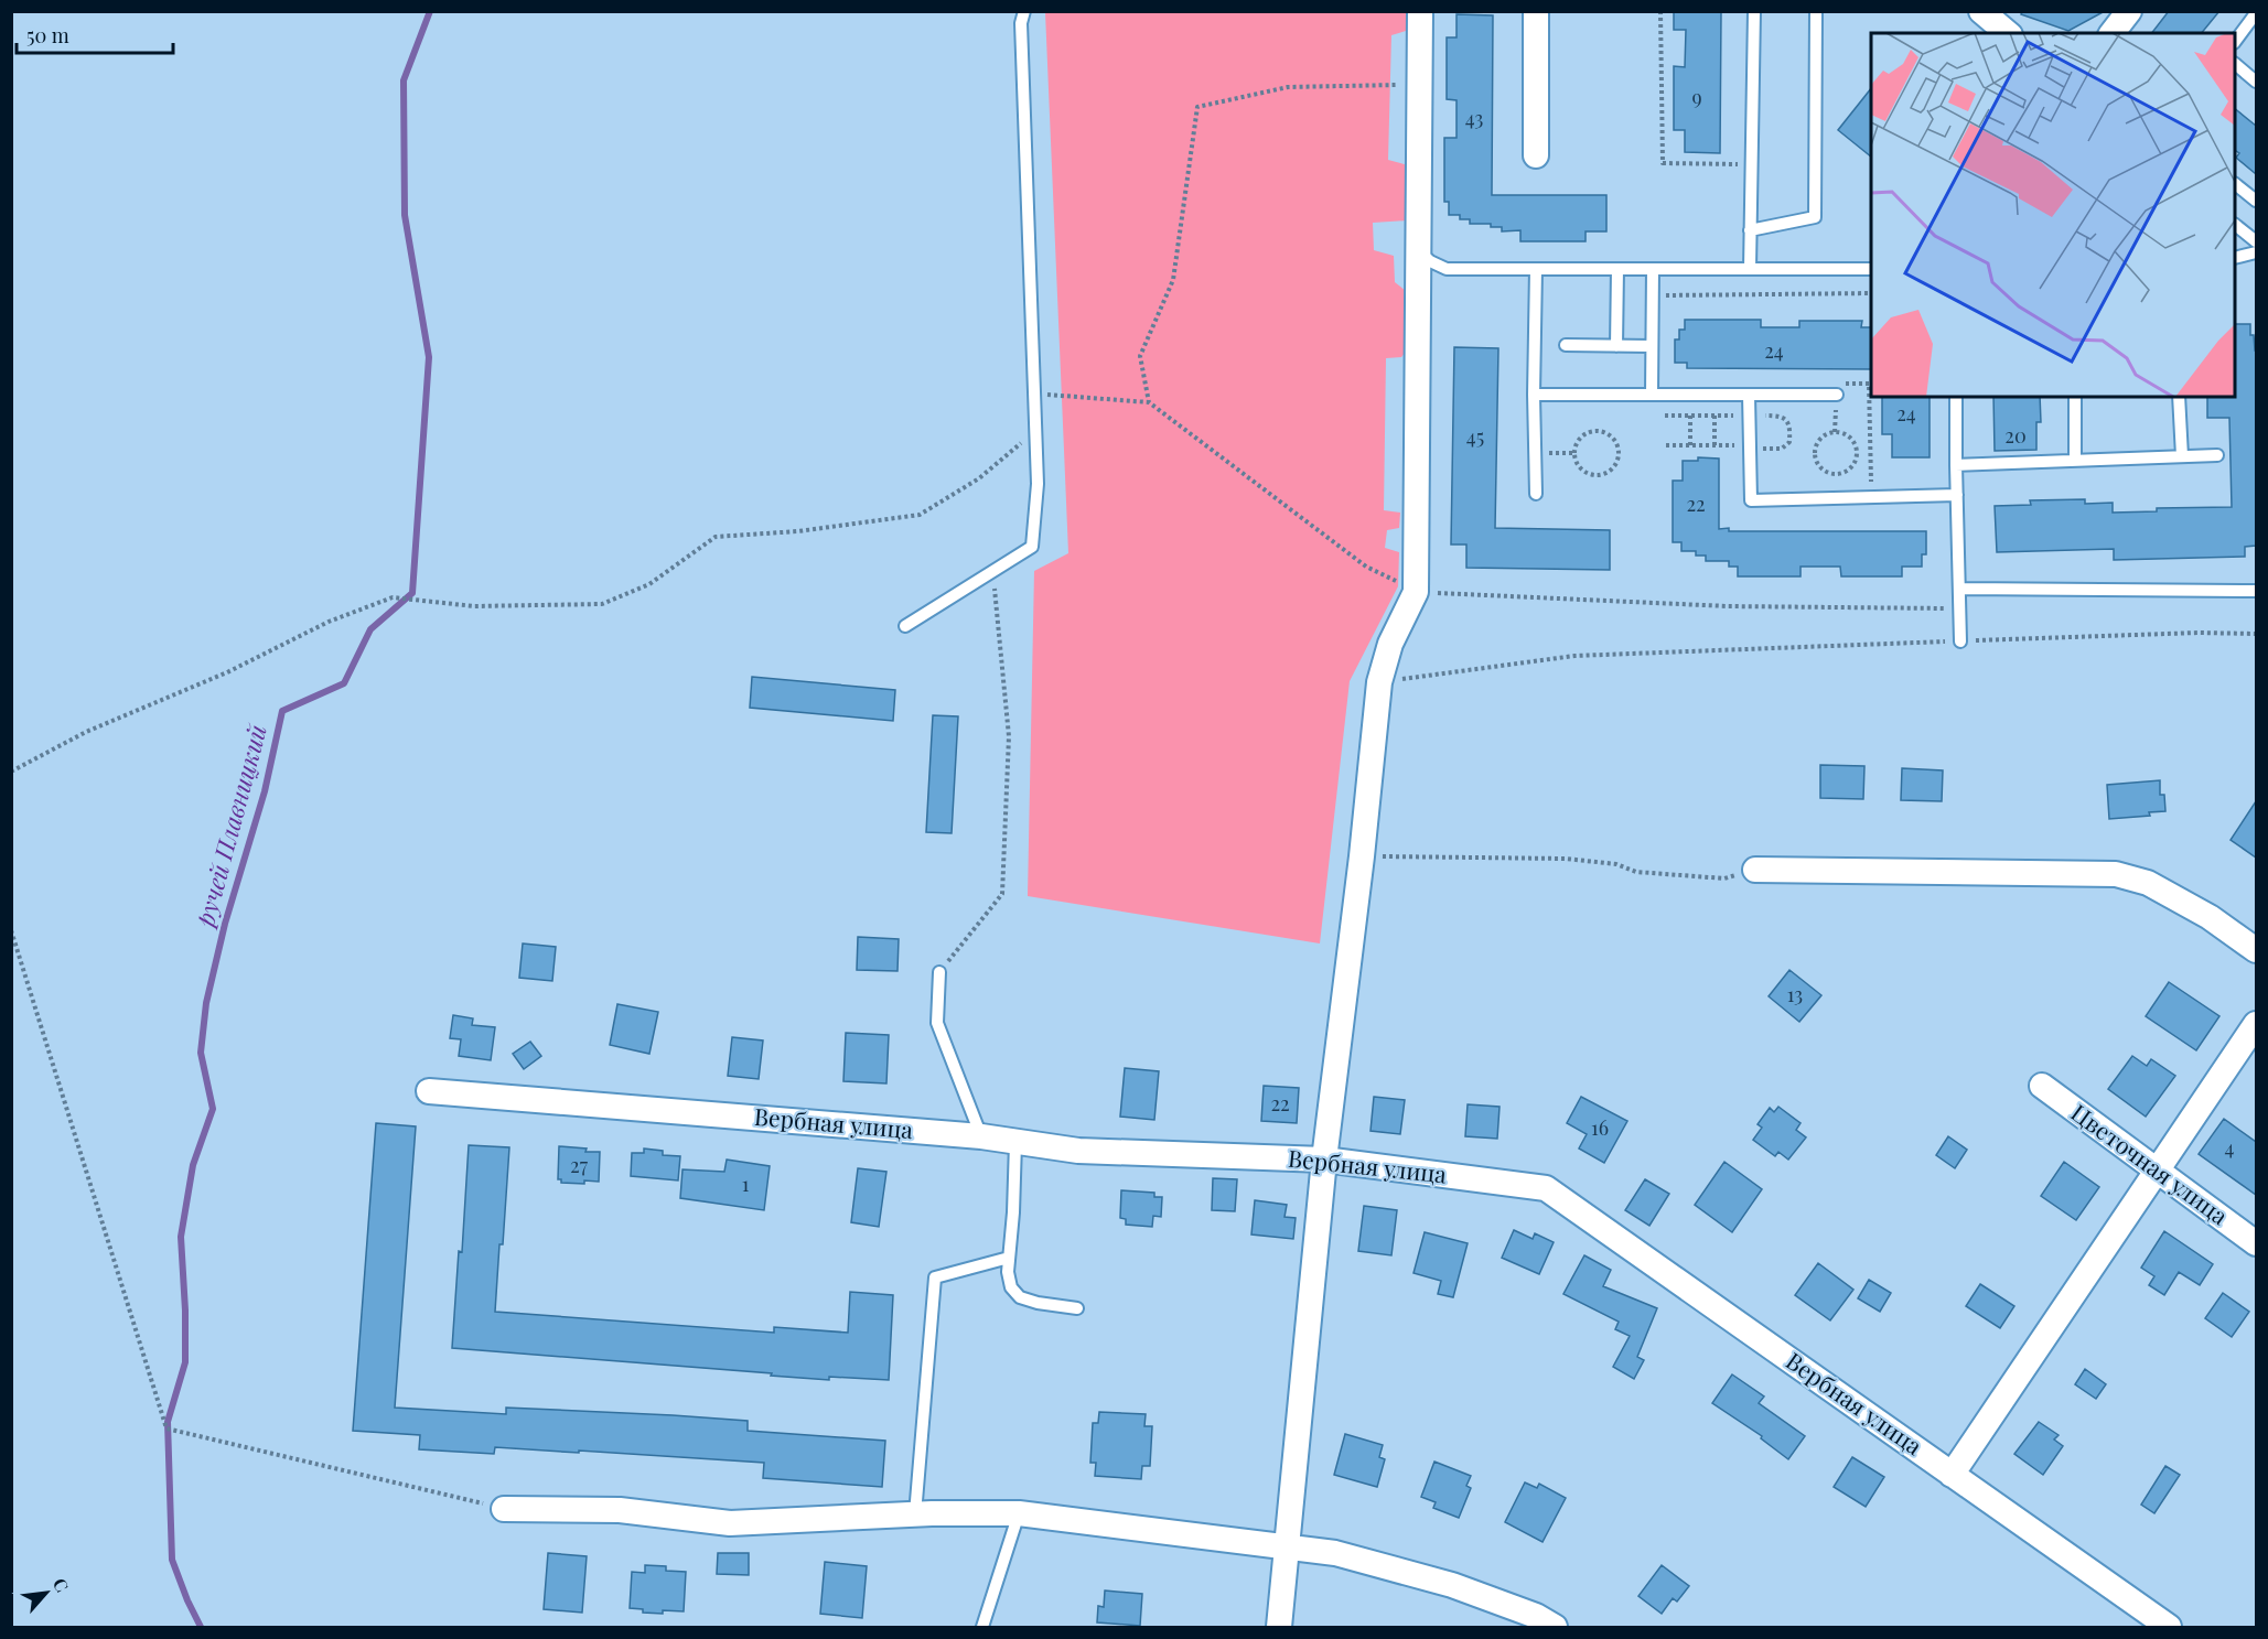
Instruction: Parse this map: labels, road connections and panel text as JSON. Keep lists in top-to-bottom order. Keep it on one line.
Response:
{"streets":{"street":["Вербная улица","Цветочная улица"]},"water":["ручей Плавницкий"],"house_numbers":["9","43","24","24","20","45","22","13","22","16","4","27","1"],"scale_bar":"50 m","north":"top right"}
